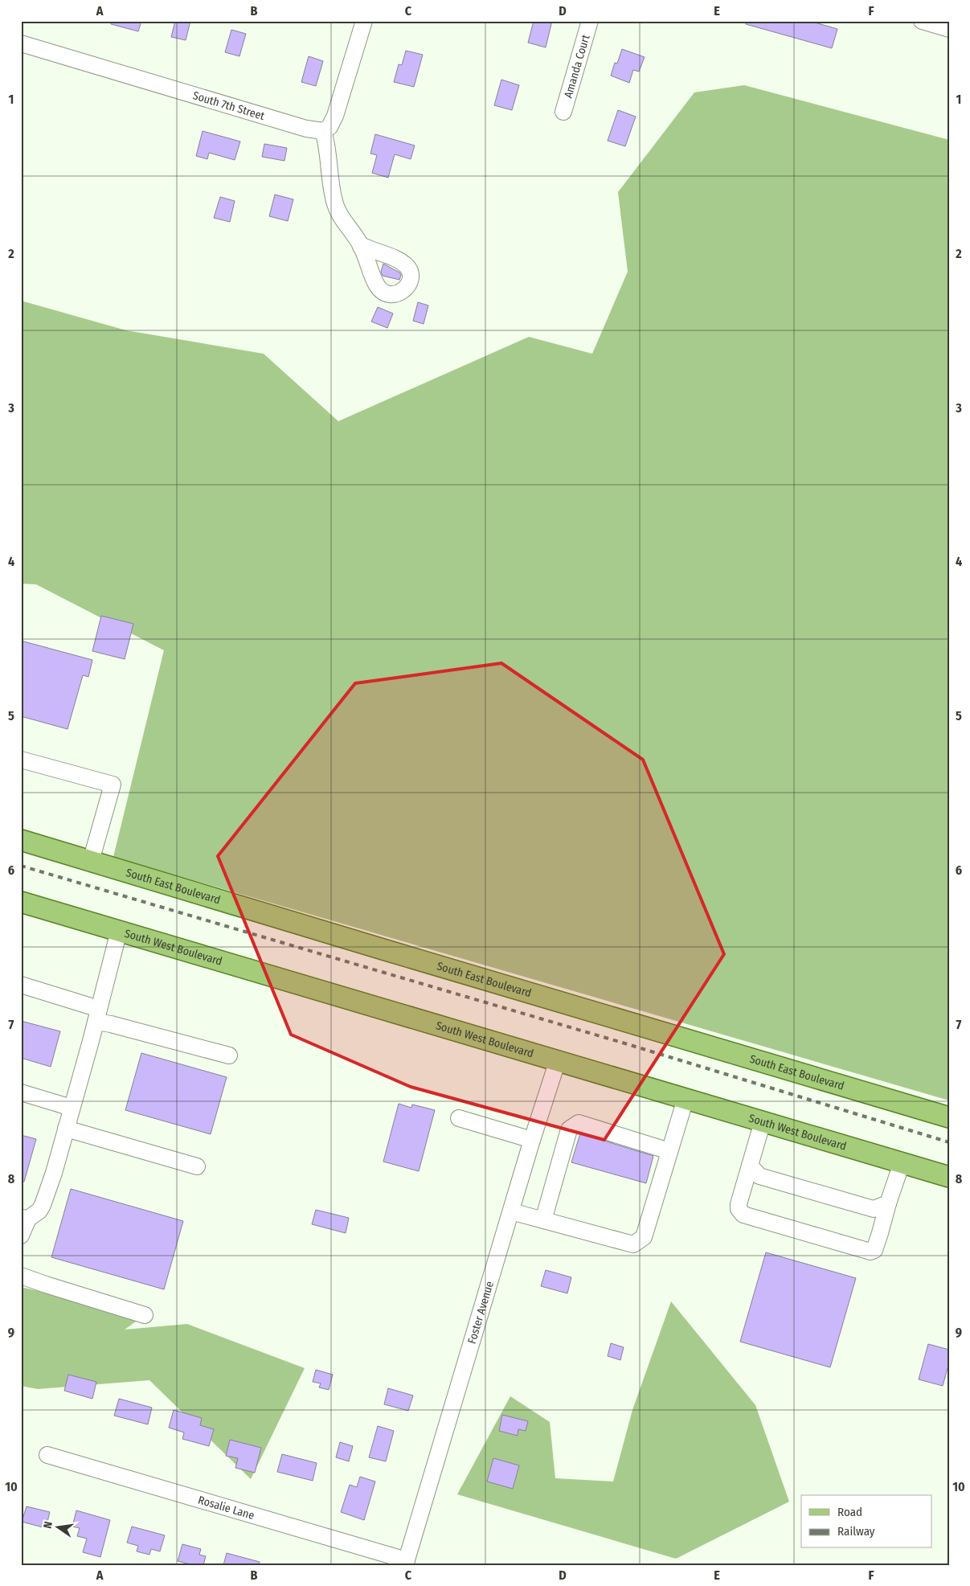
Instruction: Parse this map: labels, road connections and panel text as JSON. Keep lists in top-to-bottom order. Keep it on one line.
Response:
{"streets":{"main road":["South East Boulevard","South West Boulevard"],"street":["Amanda Court","South 7th Street","Foster Avenue","Rosalie Lane"]},"crossings":[["South West Boulevard","Foster Avenue"],["Foster Avenue","Rosalie Lane"]],"legend":["Road","Railway"],"north":"left","grid":{"columns":["A","B","C","D","E","F"],"rows":["1","2","3","4","5","6","7","8","9","10"]}}
